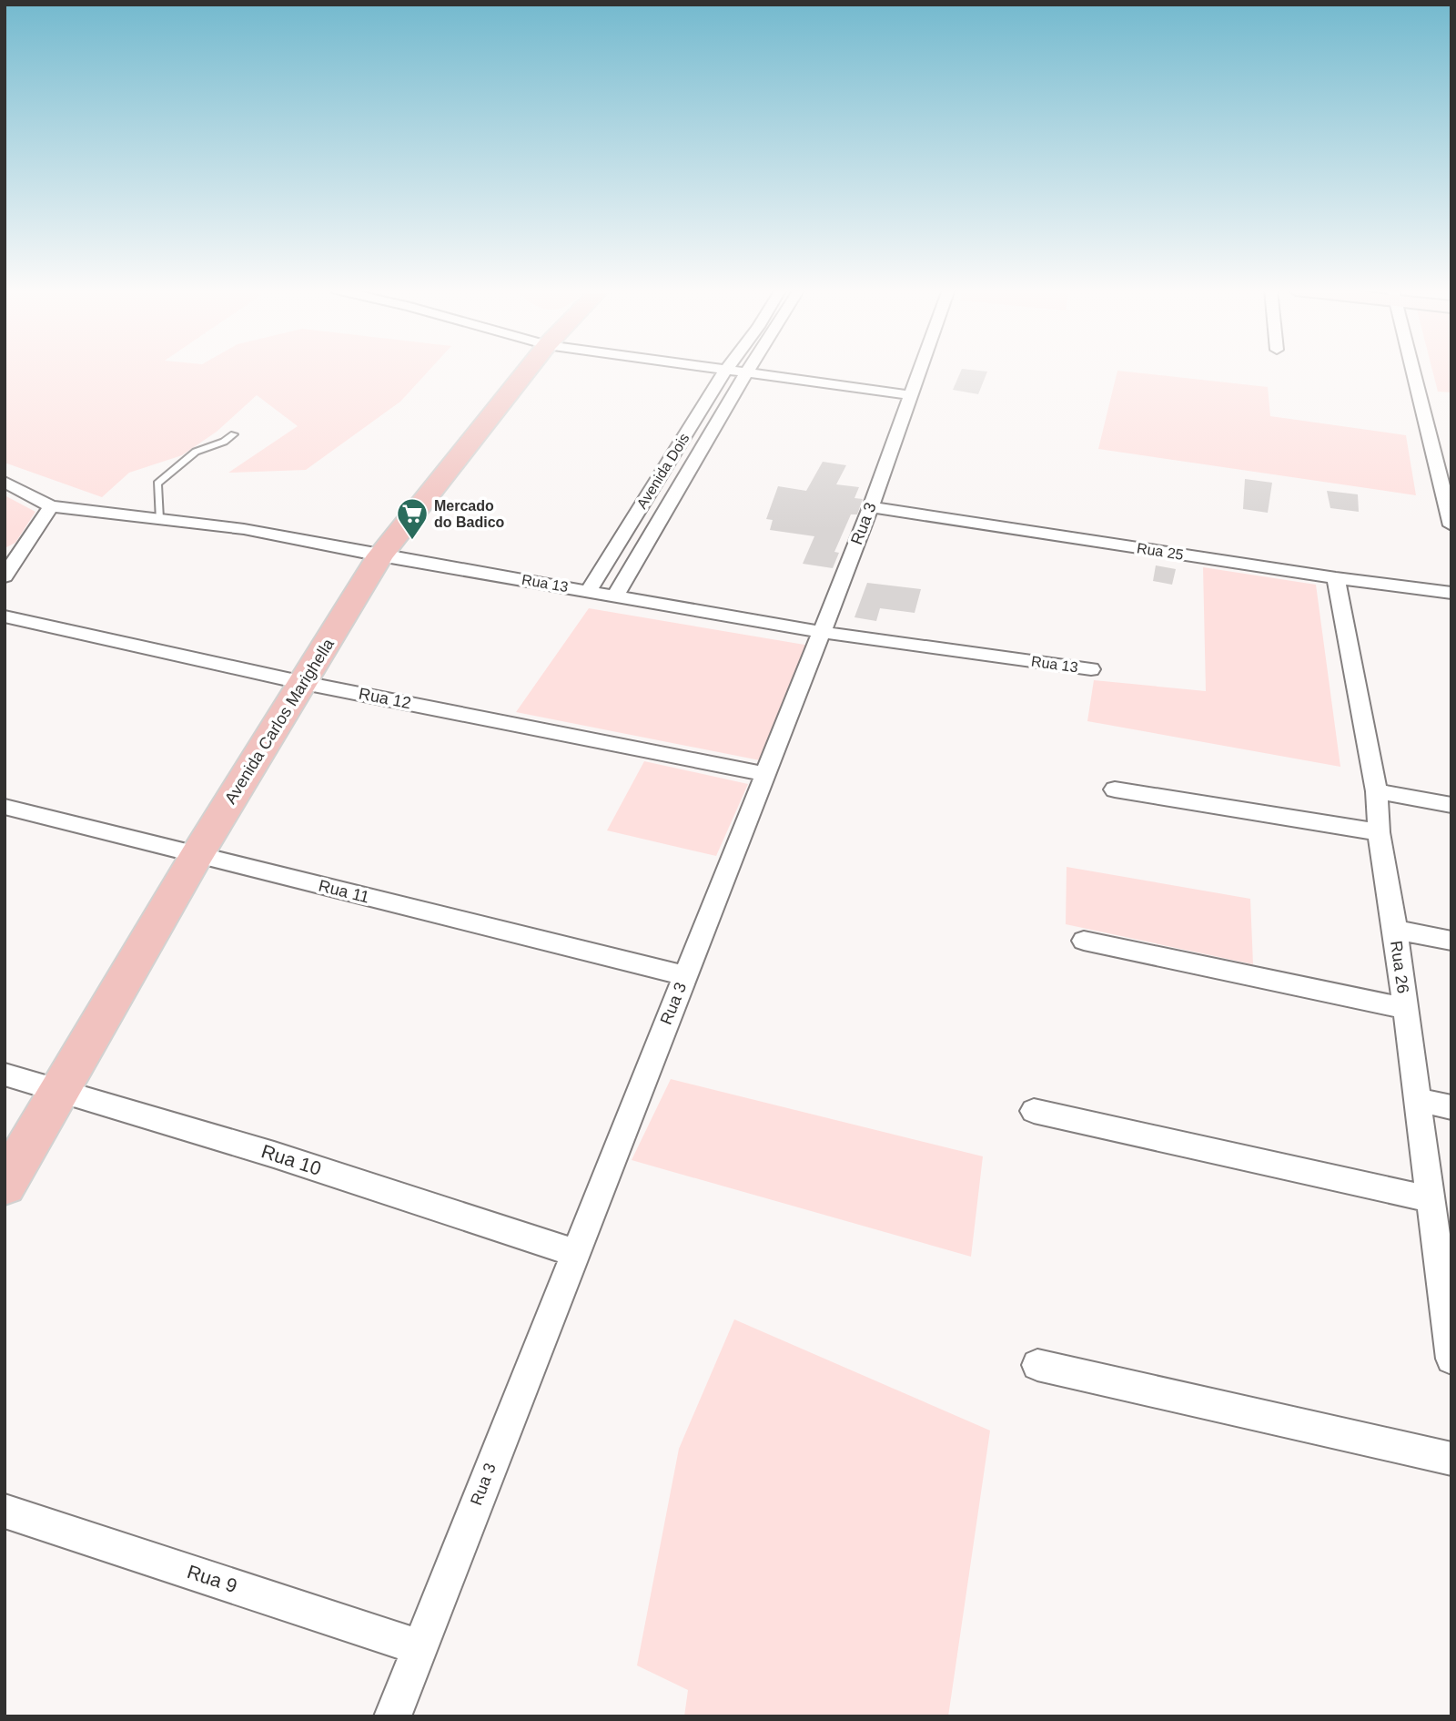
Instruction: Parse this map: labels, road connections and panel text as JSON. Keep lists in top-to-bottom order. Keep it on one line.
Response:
{"streets":{"main road":["Avenida Carlos Marighella"],"street":["Avenida Dois","Rua 3","Rua 25","Rua 13","Rua 12","Rua 11","Rua 26","Rua 10","Rua 9"]},"crossings":[["Avenida Dois","Rua 13"],["Rua 3","Rua 25"],["Rua 3","Rua 13"],["Rua 3","Rua 12"],["Rua 3","Rua 11"],["Rua 3","Rua 10"],["Rua 3","Rua 9"],["Rua 25","Rua 26"],["Rua 13","Avenida Carlos Marighella"],["Rua 12","Avenida Carlos Marighella"],["Avenida Carlos Marighella","Rua 11"],["Avenida Carlos Marighella","Rua 10"]],"places":{"supermarket":["Mercado do Badico"]}}
